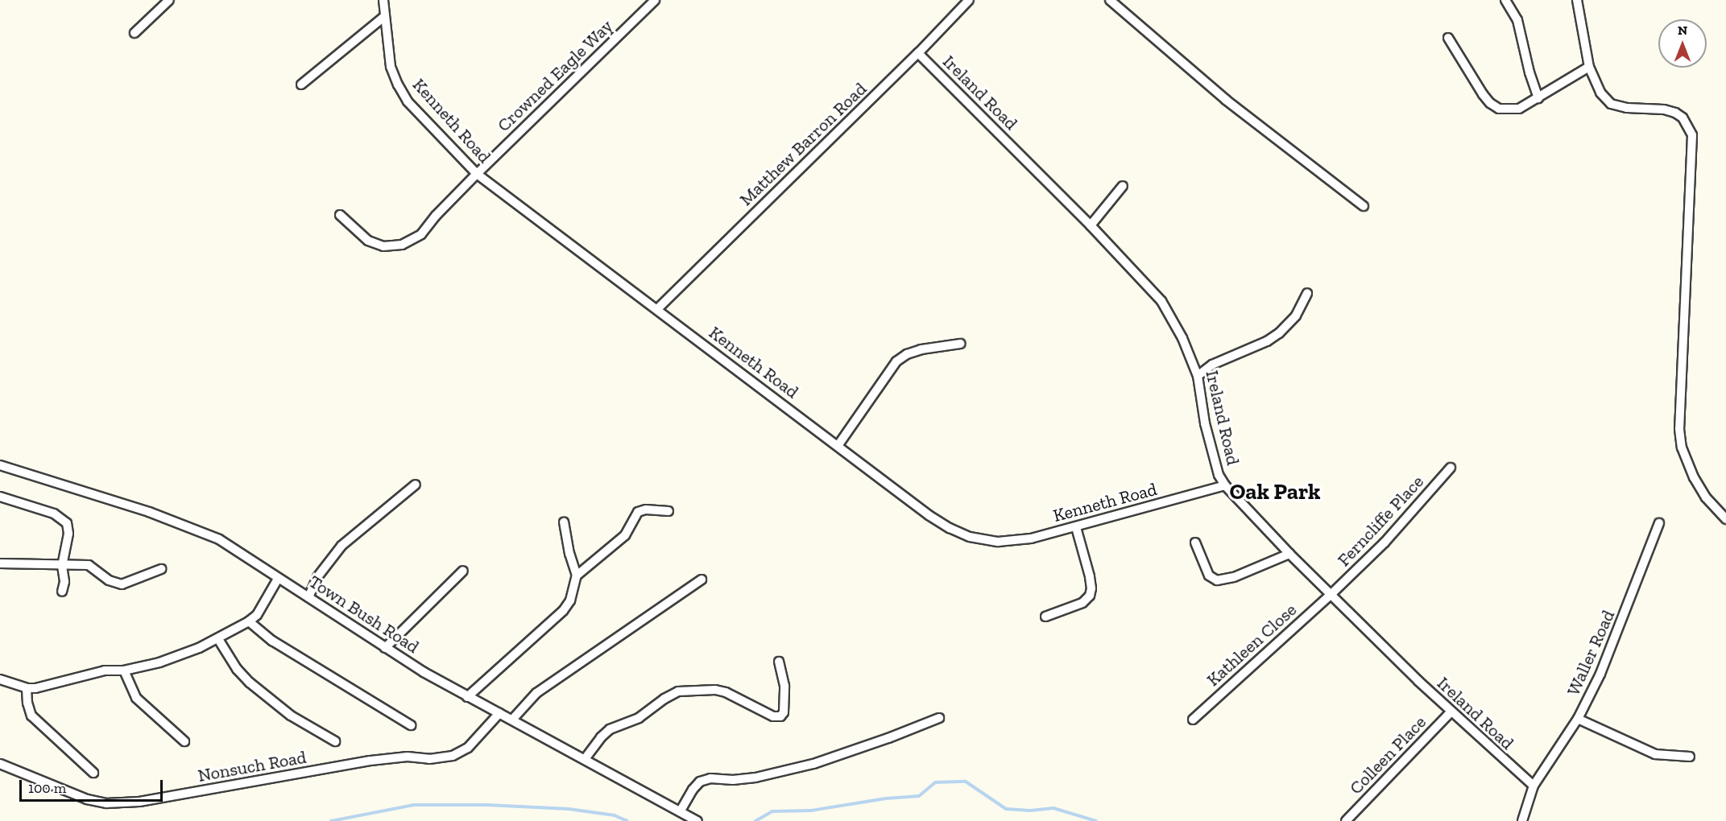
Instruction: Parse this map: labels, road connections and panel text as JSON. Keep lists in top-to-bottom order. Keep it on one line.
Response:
{"streets":{"street":["Crowned Eagle Way","Ireland Road","Kenneth Road","Matthew Barron Road","Ferncliffe Place","Town Bush Road","Kathleen Close","Waller Road","Colleen Place","Nonsuch Road"]},"crossings":[["Crowned Eagle Way","Kenneth Road"],["Ireland Road","Kenneth Road"],["Ireland Road","Matthew Barron Road"],["Ireland Road","Ferncliffe Place"],["Ireland Road","Kathleen Close"],["Ireland Road","Waller Road"],["Ireland Road","Colleen Place"],["Kenneth Road","Matthew Barron Road"],["Ferncliffe Place","Kathleen Close"],["Town Bush Road","Nonsuch Road"]],"districts":["Oak Park"],"scale_bar":"100 m","north":"top"}
